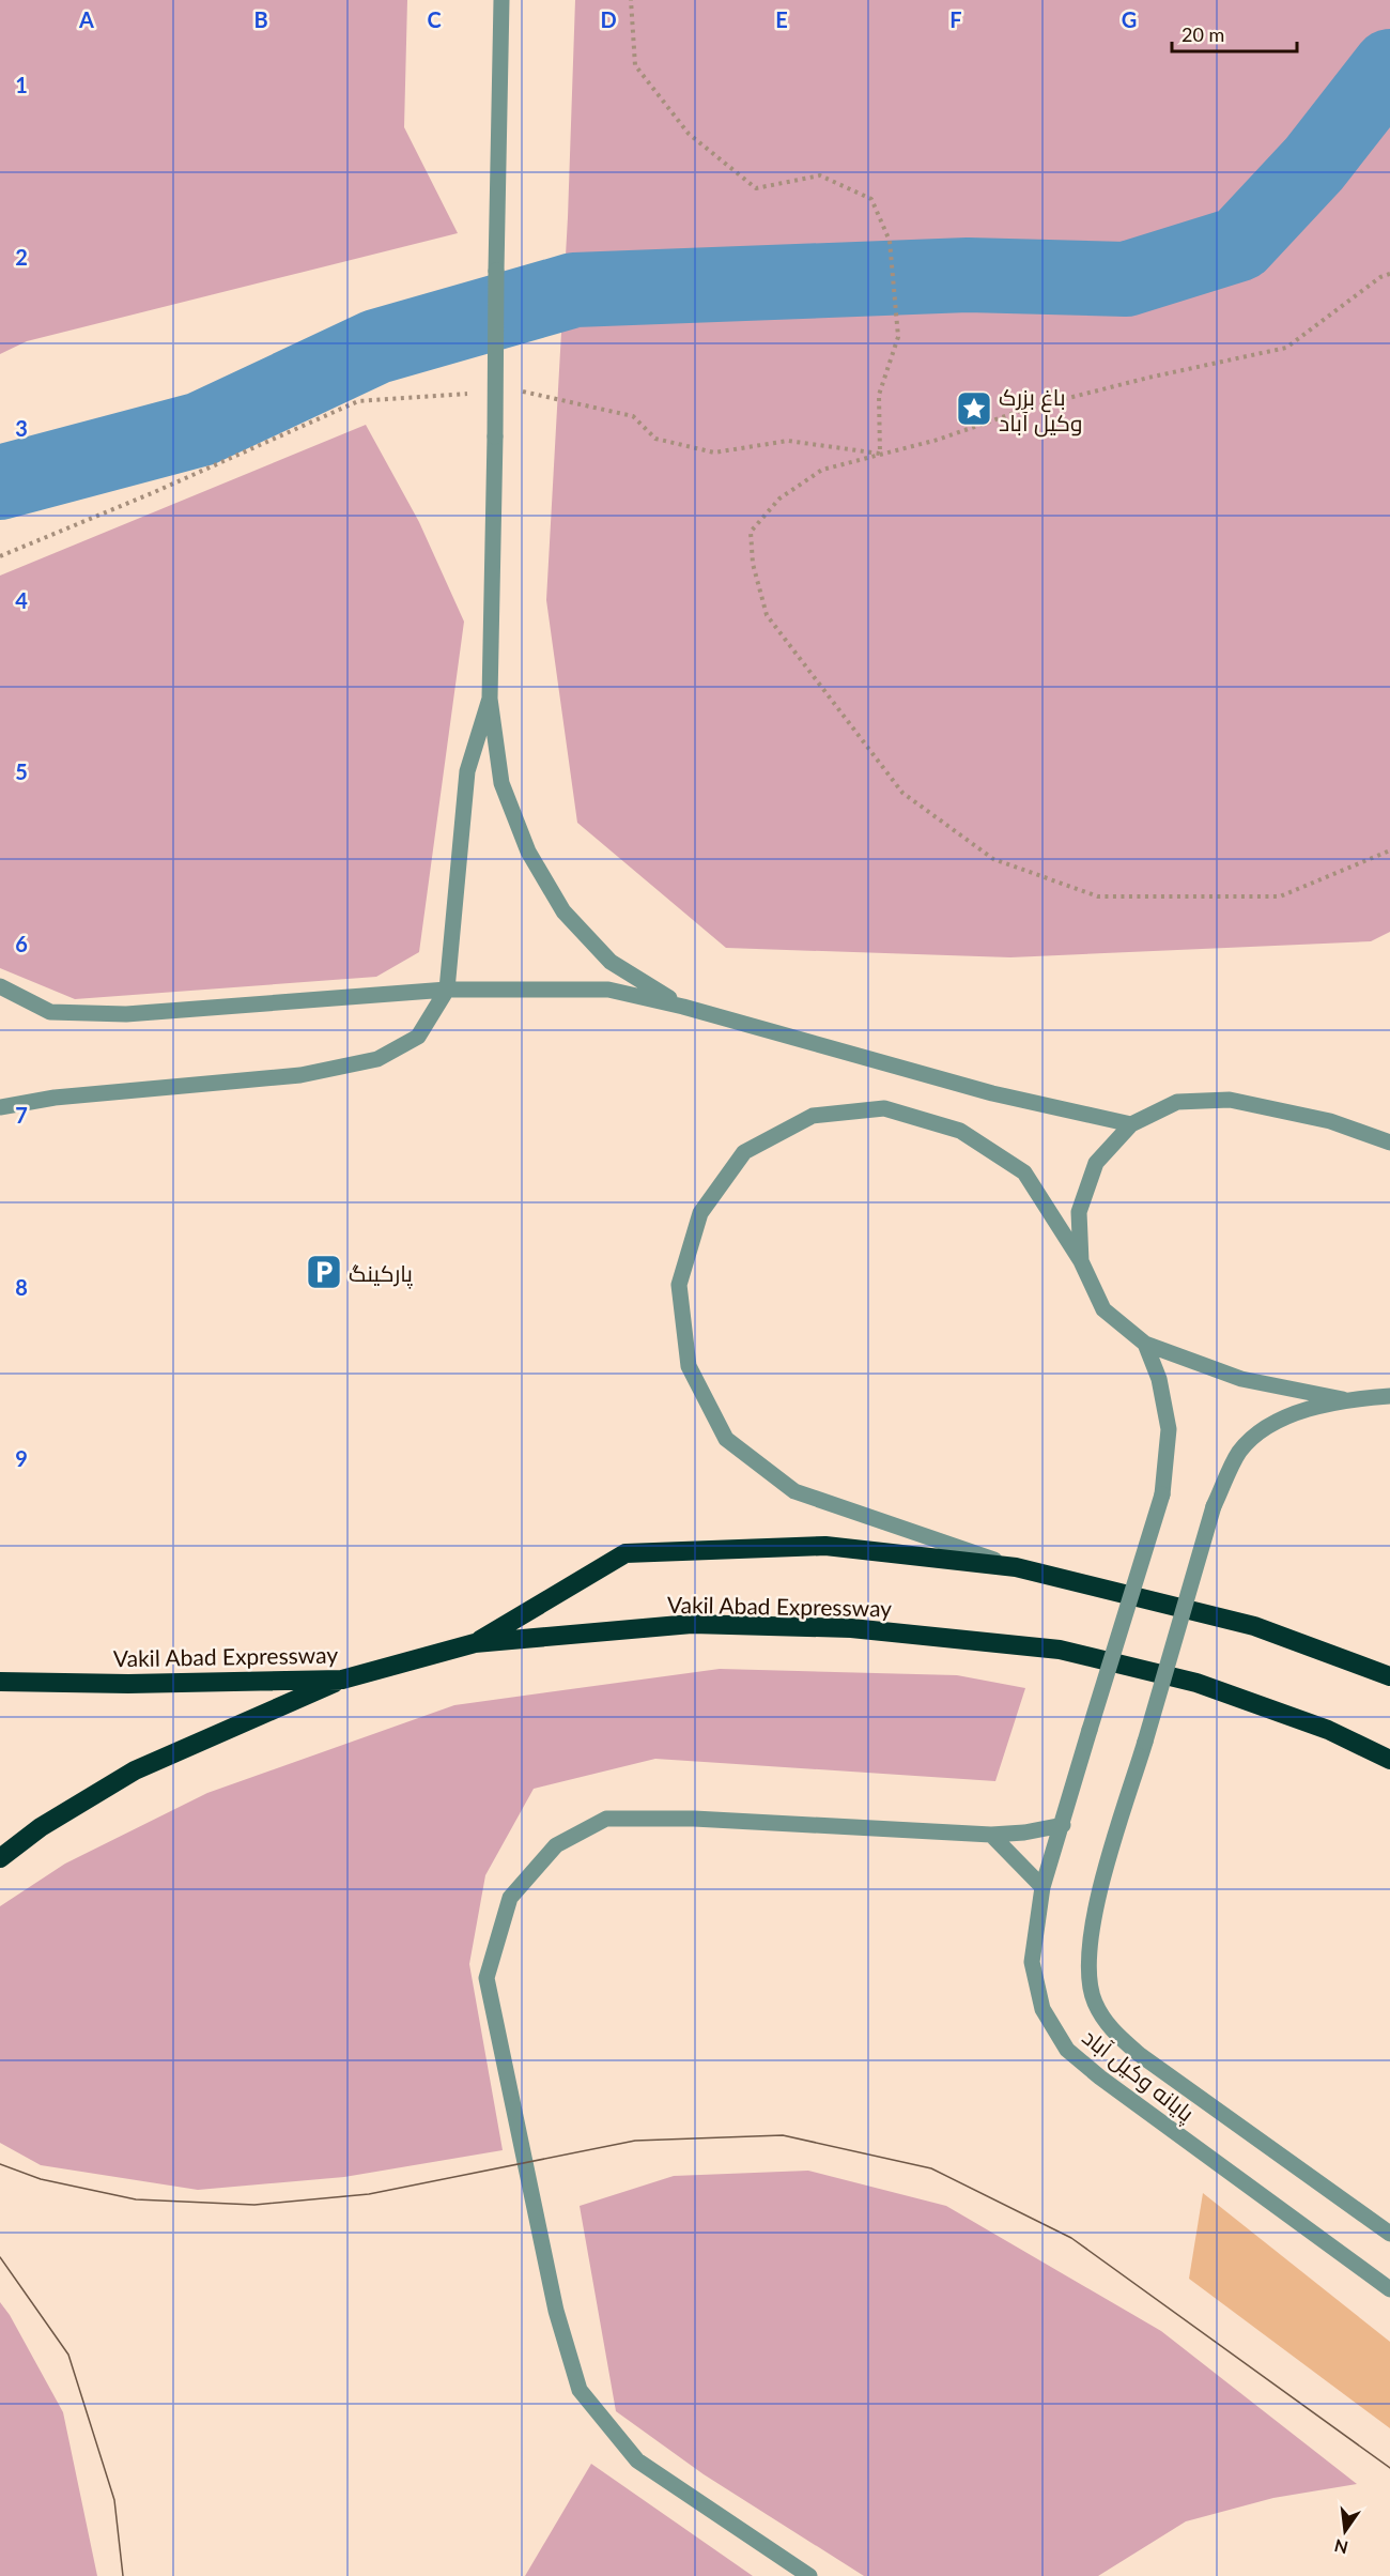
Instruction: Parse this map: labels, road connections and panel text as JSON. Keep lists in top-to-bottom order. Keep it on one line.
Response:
{"streets":{"highway":["Vakil Abad Expressway"],"street":["پایانه وکیل آباد"]},"places":{"place":["باغ بزرک وکیل آباد"],"parking":["پارکینگ"]},"scale_bar":"20 m","north":"bottom","grid":{"columns":["A","B","C","D","E","F","G"],"rows":["1","2","3","4","5","6","7","8","9"]}}
